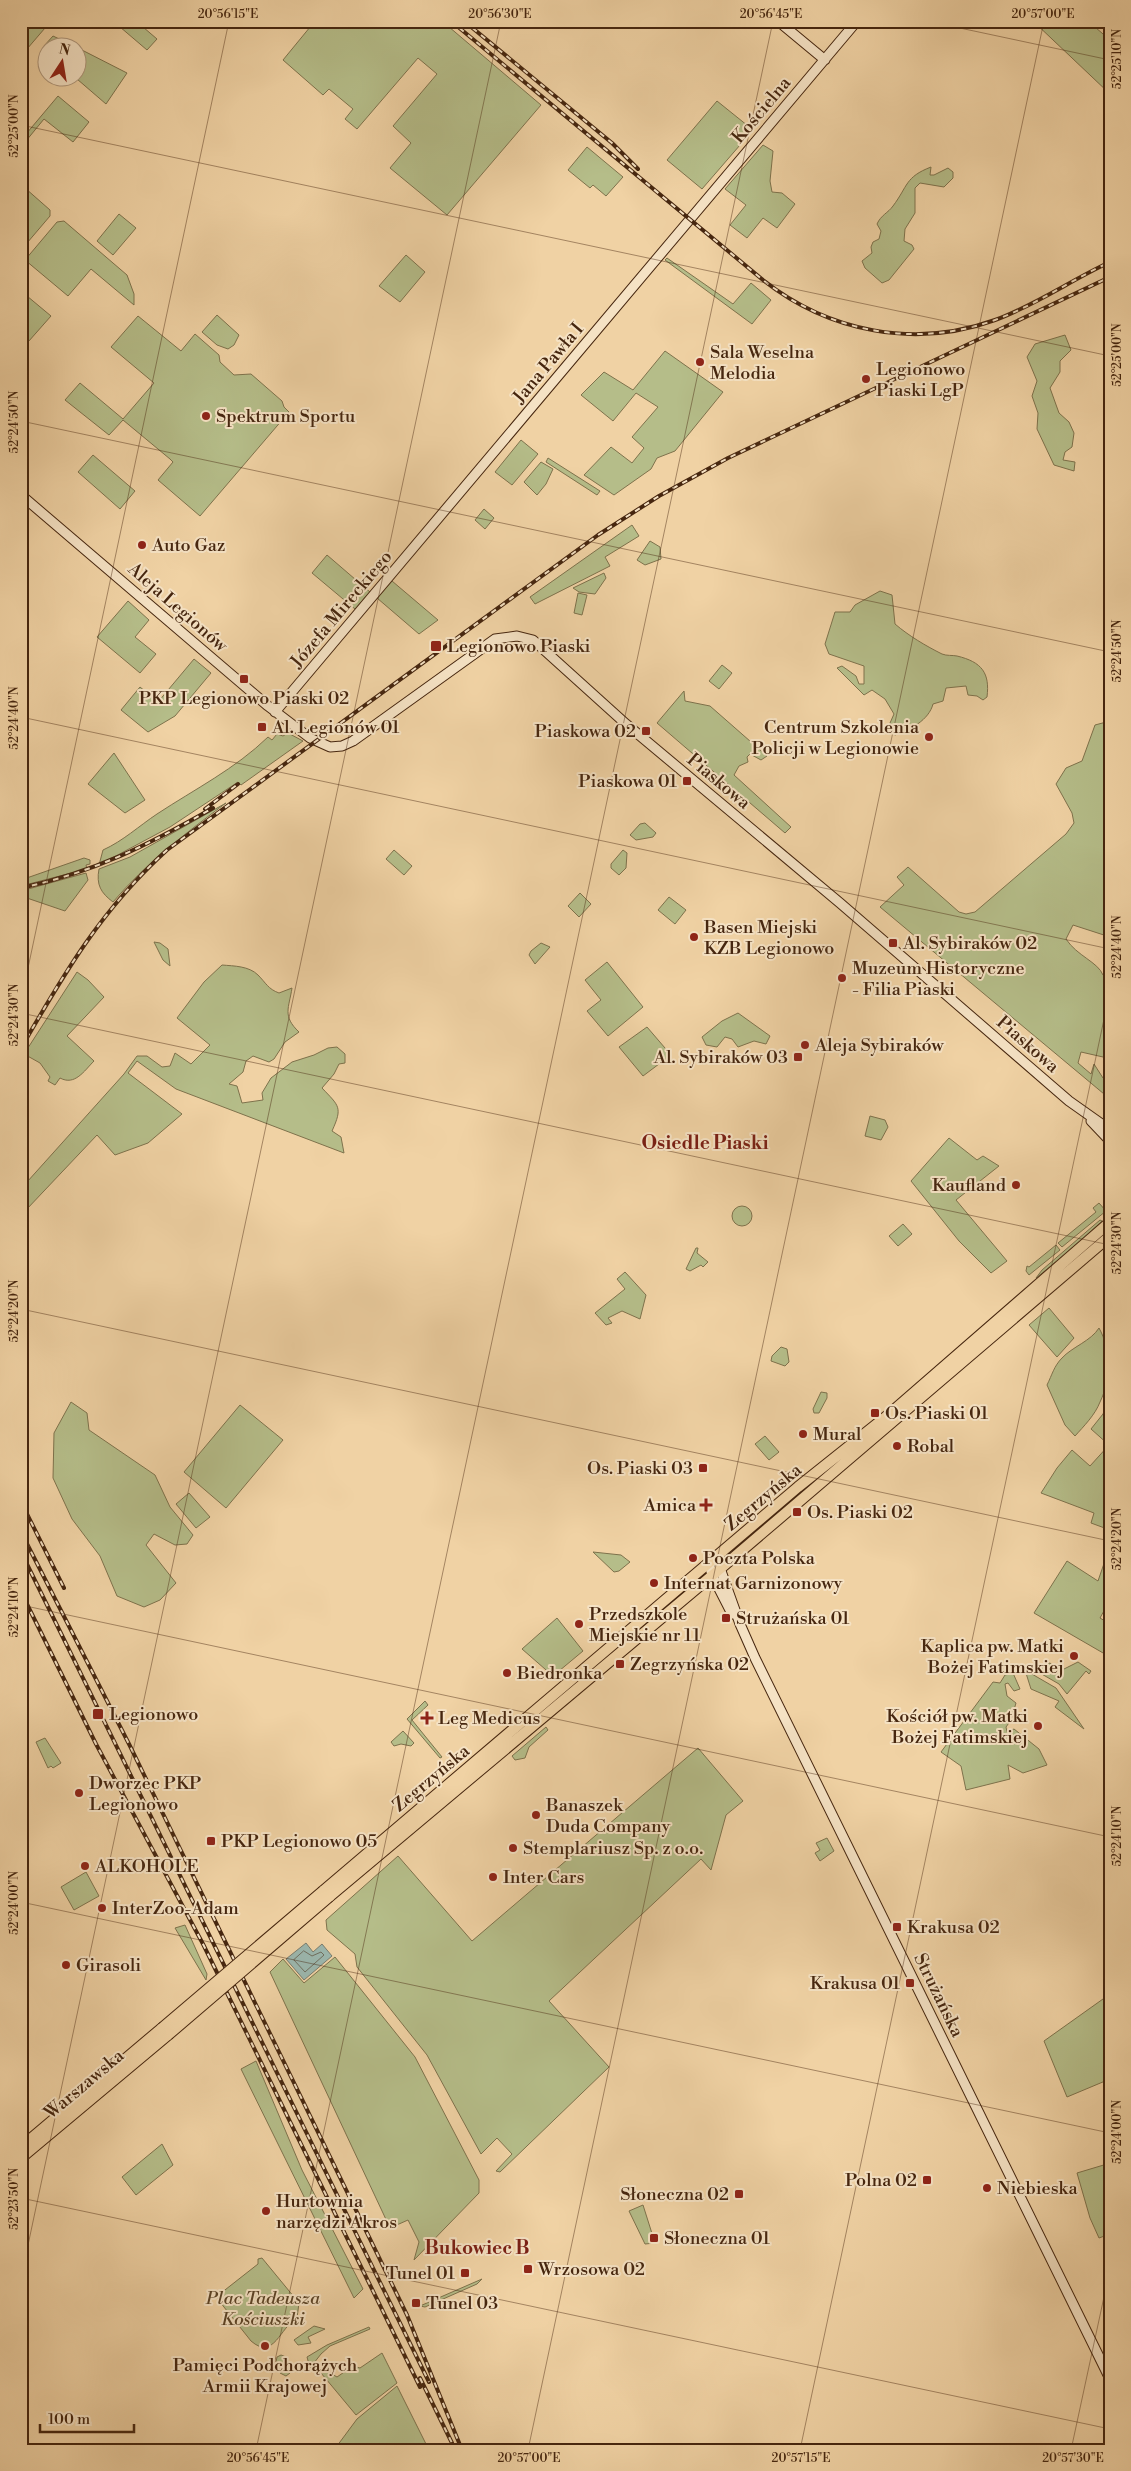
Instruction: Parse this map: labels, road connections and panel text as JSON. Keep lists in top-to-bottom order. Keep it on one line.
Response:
{"streets":{"main road":["Zegrzyńska","Warszawska"],"street":["Kościelna","Jana Pawła I","Aleja Legionów","Józefa Mireckiego","Piaskowa","Strużańska"]},"crossings":[["Kościelna","Jana Pawła I"],["Jana Pawła I","Józefa Mireckiego"],["Aleja Legionów","Józefa Mireckiego"],["Aleja Legionów","Piaskowa"],["Zegrzyńska","Strużańska"],["Zegrzyńska","Warszawska"]],"districts":["Osiedle Piaski","Bukowiec B"],"parks":["Plac Tadeusza Kościuszki"],"places":{"other":["Sala Weselna Melodia","Legionowo Piaski LgP","Spektrum Sportu","Auto Gaz","Centrum Szkolenia Policji w Legionowie","Basen Miejski KZB Legionowo","Muzeum Historyczne - Filia Piaski","Aleja Sybiraków","Kaufland","Mural","Robal","Poczta Polska","Internat Garnizonowy","Przedszkole Miejskie nr 11","Kaplica pw. Matki Bożej Fatimskiej","Biedronka","Kościół pw. Matki Bożej Fatimskiej","Dworzec PKP Legionowo","Banaszek Duda Company","Stemplariusz Sp. z o.o.","ALKOHOLE","Inter Cars","InterZoo-Adam","Girasoli","Niebieska","Hurtownia narzędzi Akros","Pamięci Podchorążych Armii Krajowej"],"transit":["Legionowo Piaski","PKP Legionowo Piaski 02","Al. Legionów 01","Piaskowa 02","Piaskowa 01","Al. Sybiraków 02","Al. Sybiraków 03","Os. Piaski 01","Os. Piaski 03","Os. Piaski 02","Strużańska 01","Zegrzyńska 02","Legionowo","PKP Legionowo 05","Krakusa 02","Krakusa 01","Polna 02","Słoneczna 02","Słoneczna 01","Wrzosowa 02","Tunel 01","Tunel 03"],"health":["Amica","Leg Medicus"]},"scale_bar":"100 m","north":"top","coordinates":["20°56'15\"E","20°56'30\"E","20°56'45\"E","20°57'00\"E","52°25'10\"N","52°25'00\"N","52°24'50\"N","52°24'40\"N","52°24'30\"N","52°24'20\"N","52°24'10\"N","52°24'00\"N","52°23'50\"N","20°57'15\"E","20°57'30\"E"]}
